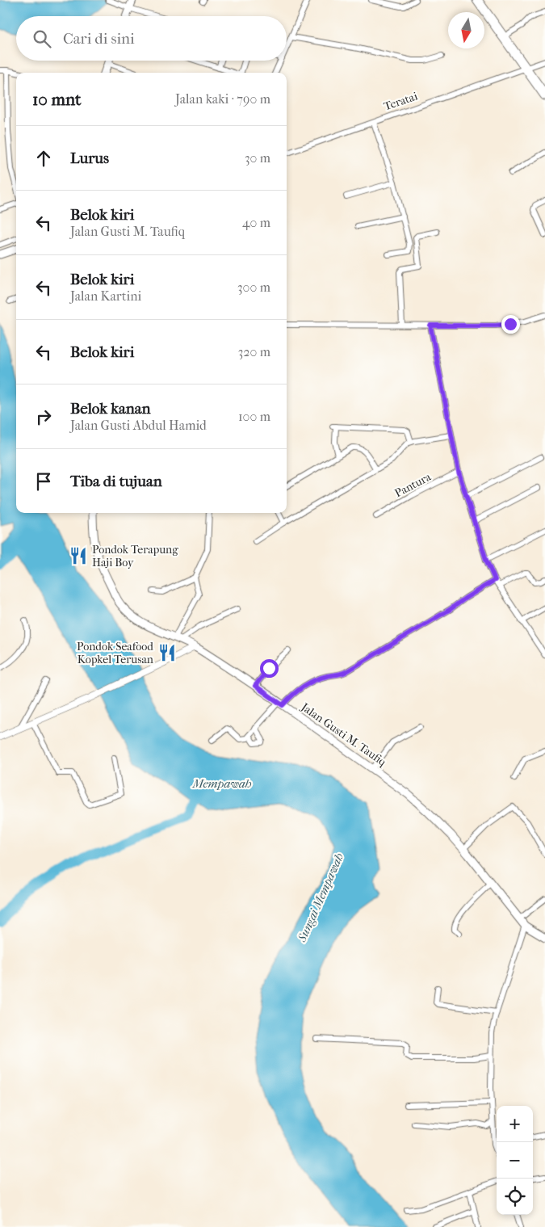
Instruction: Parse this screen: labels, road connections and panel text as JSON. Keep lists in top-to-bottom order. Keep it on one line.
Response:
{"streets":{"main road":["Jalan Gusti M. Taufiq"],"street":["Teratai","Pantura"]},"water":["Mempawah","Sungai Mempawah"],"places":{"restaurant":["Pondok Terapung Haji Boy","Pondok Seafood Kopkel Terusan"]},"north":"bottom","page":{"search":"Cari di sini","heading":["10 mnt","Jalan kaki · 790 m"],"list":[["Lurus","30 m"],["Belok kiri","Jalan Gusti M. Taufiq","40 m"],["Belok kiri","Jalan Kartini","300 m"],["Belok kiri","320 m"],["Belok kanan","Jalan Gusti Abdul Hamid","100 m"],"Tiba di tujuan"],"map_buttons":["+","−"]}}
